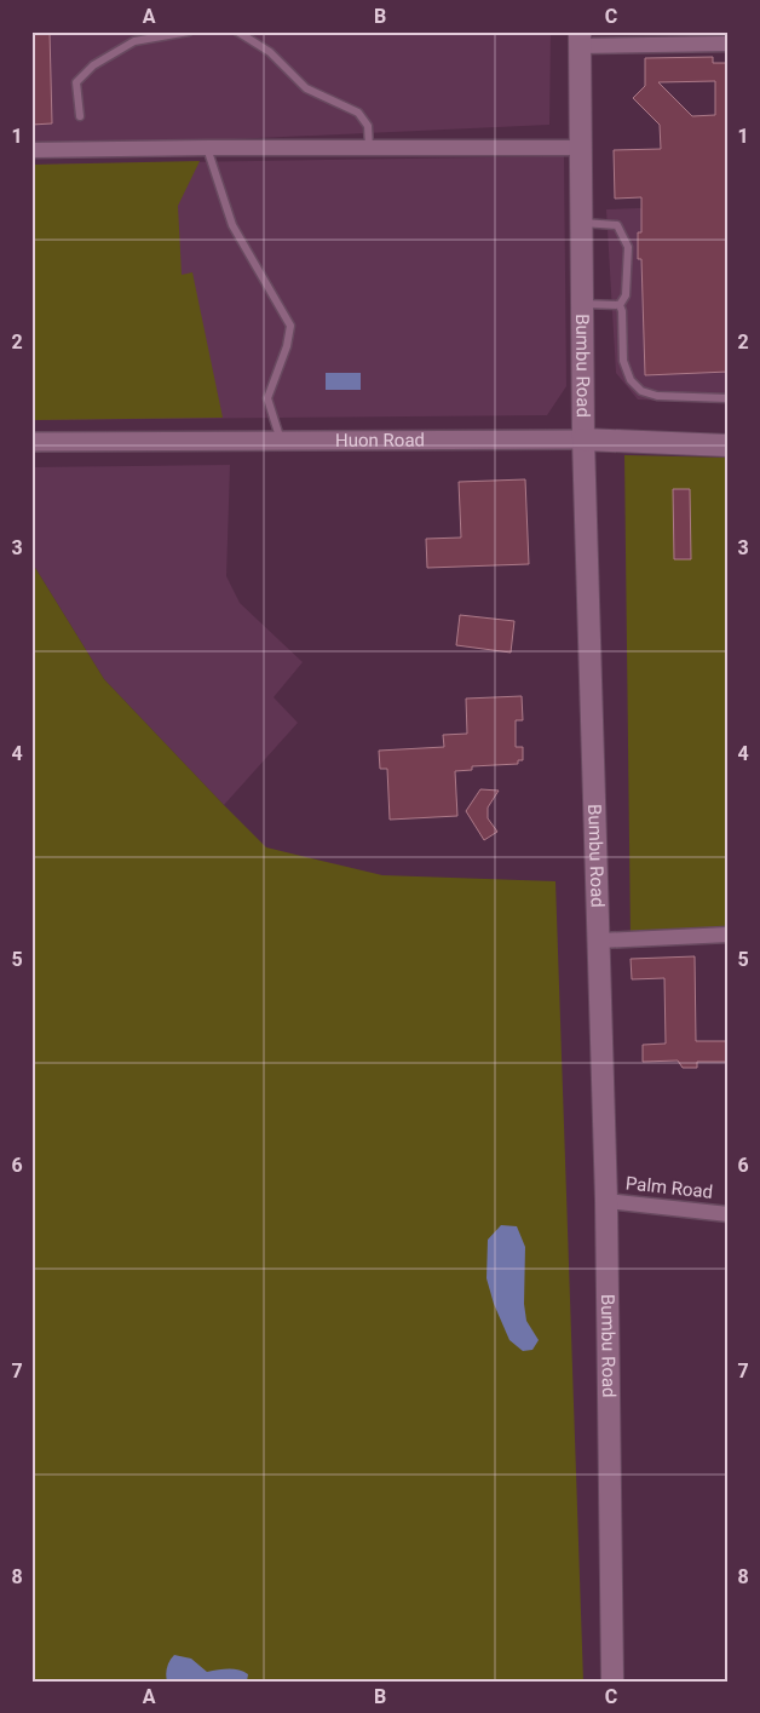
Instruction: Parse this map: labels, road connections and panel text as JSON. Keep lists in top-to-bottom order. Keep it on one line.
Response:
{"streets":{"main road":["Bumbu Road","Huon Road"],"street":["Palm Road"]},"crossings":[["Bumbu Road","Huon Road"],["Bumbu Road","Palm Road"]],"grid":{"columns":["A","B","C"],"rows":["1","2","3","4","5","6","7","8"]}}
